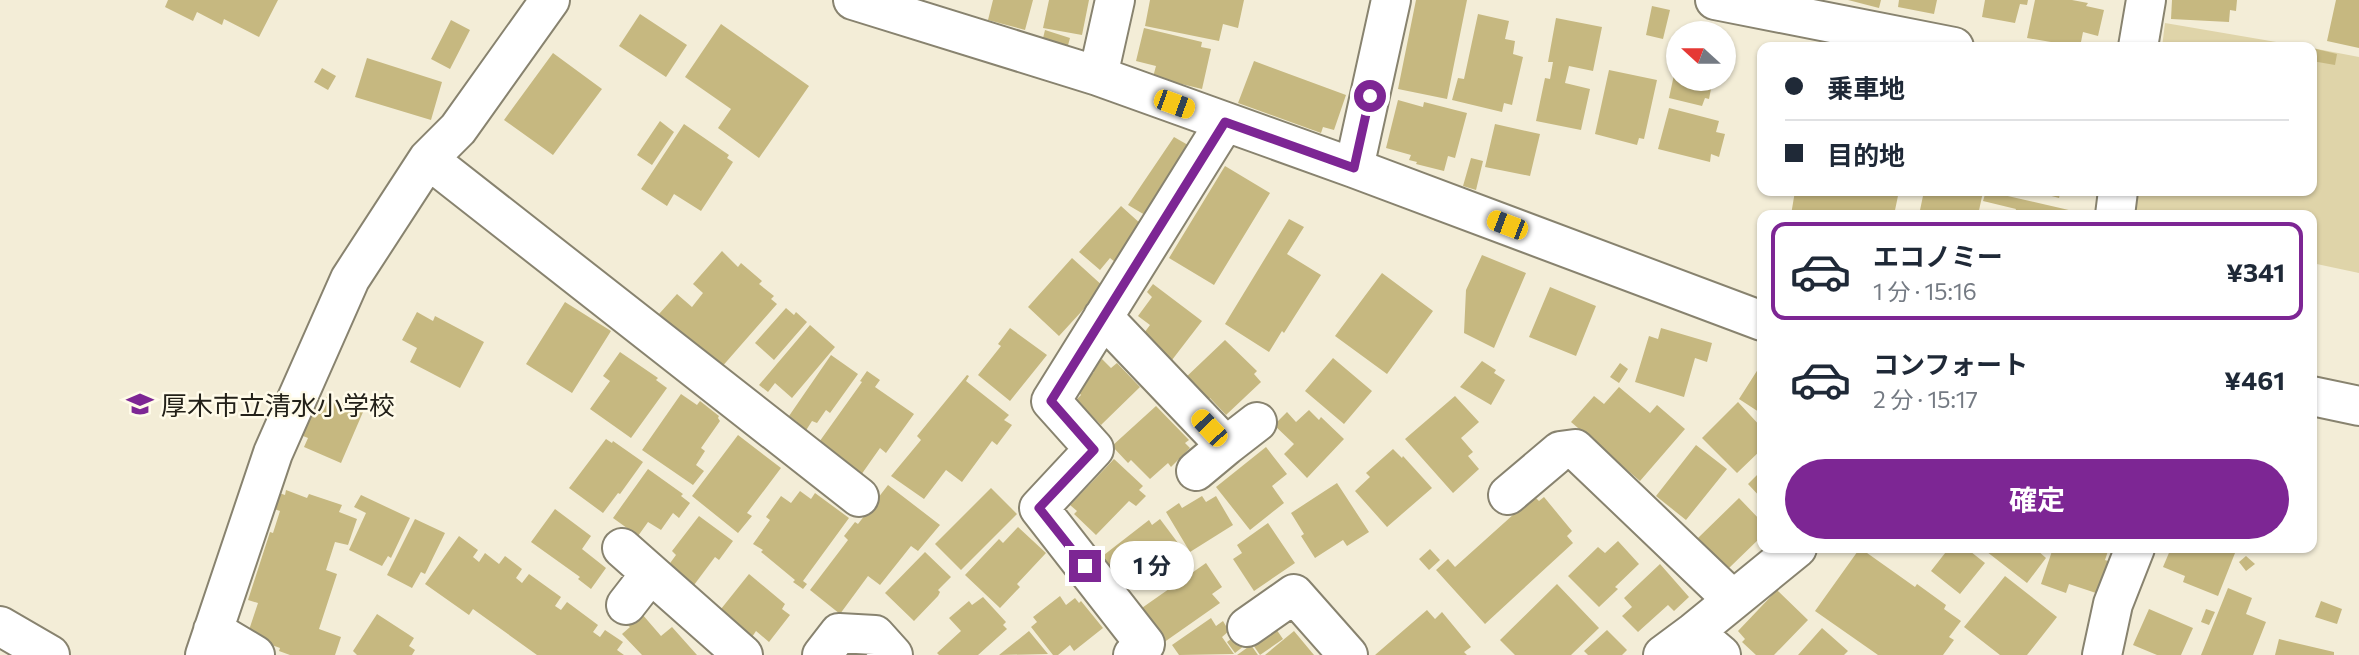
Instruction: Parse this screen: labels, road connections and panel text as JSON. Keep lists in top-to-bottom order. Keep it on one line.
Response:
{"places":{"school or university":["厚木市立清水小学校"]},"north":"left","page":{"banner":["乗車地","目的地"],"list":[{"name":"エコノミー","note":"1 分 · 15:16","value":"¥341"},{"name":"コンフォート","note":"2 分 · 15:17","value":"¥461"}],"buttons":"確定","bubble":"1 分"}}
